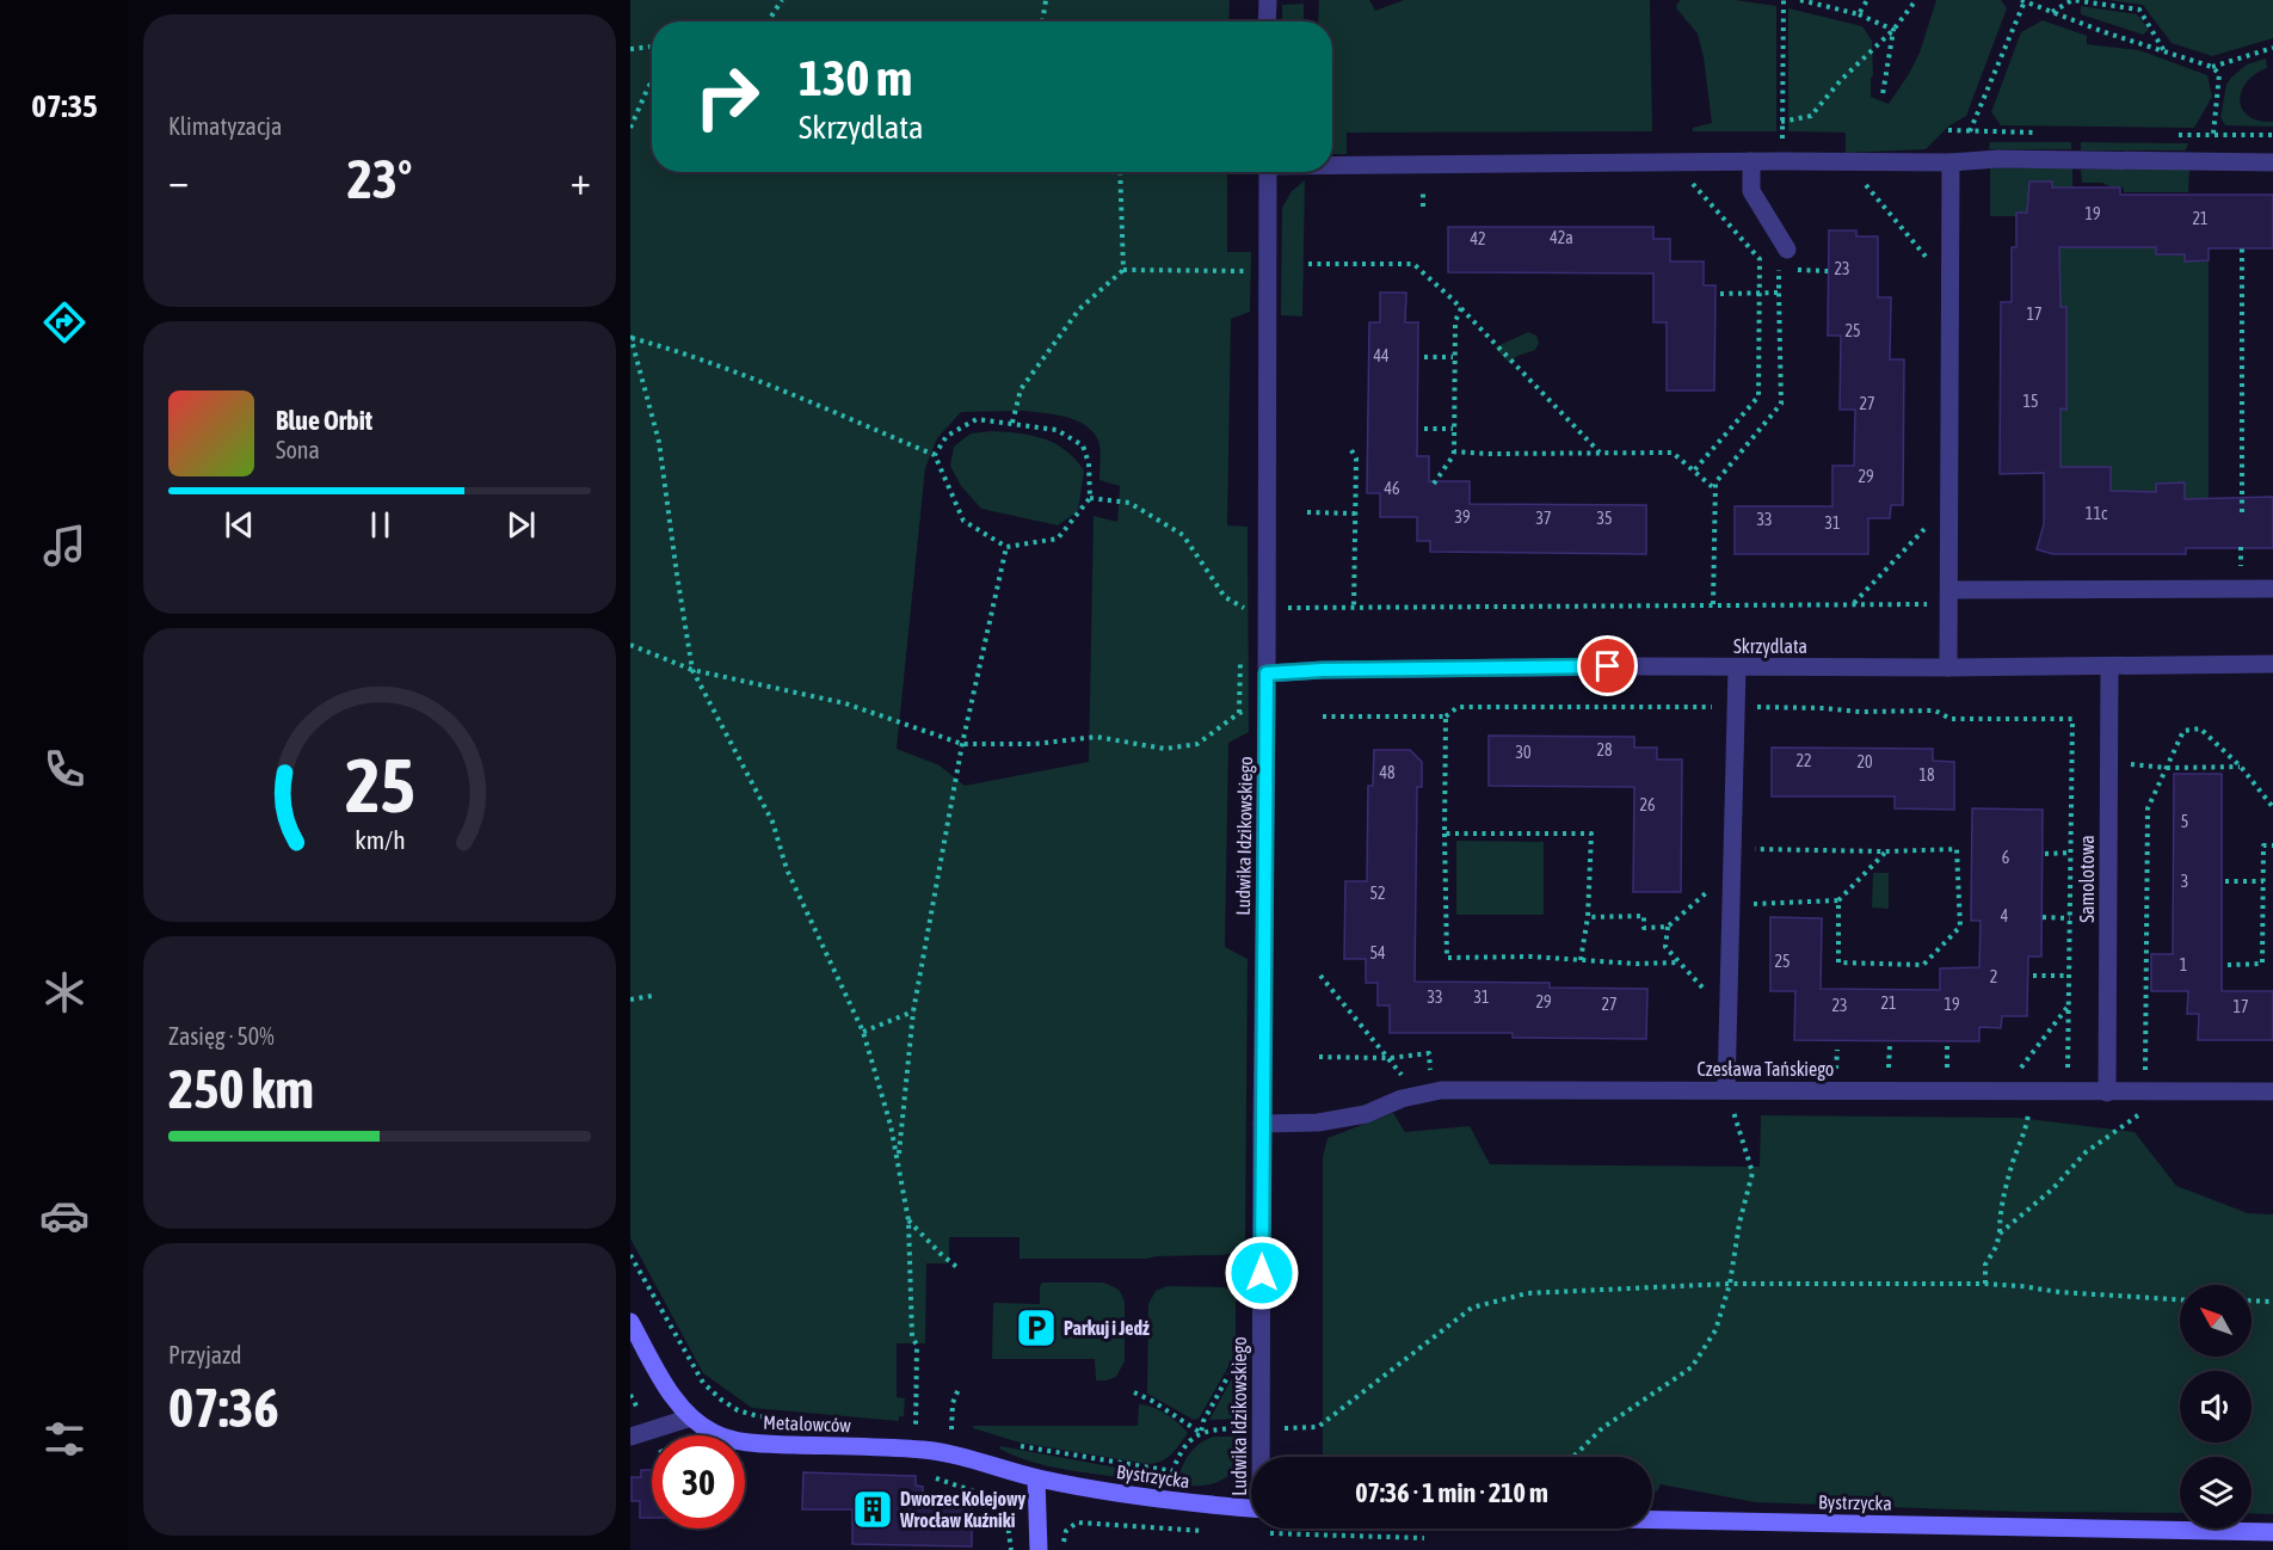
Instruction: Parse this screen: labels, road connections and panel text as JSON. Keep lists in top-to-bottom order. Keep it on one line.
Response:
{"streets":{"street":["Skrzydlata","Ludwika Idzikowskiego","Samolotowa","Czesława Tańskiego","Metalowców","Bystrzycka"]},"crossings":[["Skrzydlata","Ludwika Idzikowskiego"],["Skrzydlata","Samolotowa"],["Ludwika Idzikowskiego","Czesława Tańskiego"],["Samolotowa","Czesława Tańskiego"],["Metalowców","Bystrzycka"]],"places":{"parking":["Parkuj i Jedź"],"building":["Dworzec Kolejowy Wrocław Kuźniki"]},"house_numbers":["19","21","42a","42","23","17","25","44","15","27","29","46","11c","39","37","35","33","31","28","30","22","20","48","18","26","5","6","3","52","4","54","25","1","2","33","31","29","21","27","19","23","17"],"north":"top left","page":{"tabs":"07:35","tile":["Klimatyzacja",["Zasięg · 50%","250 km"],["Przyjazd","07:36"]],"turn":["130 m","Skrzydlata"],"heat":["−","23°","+"],"song":["Blue Orbit","Sona"],"limit":"30","trip":"07:36 · 1 min · 210 m","gauge":["25","km/h"]}}
